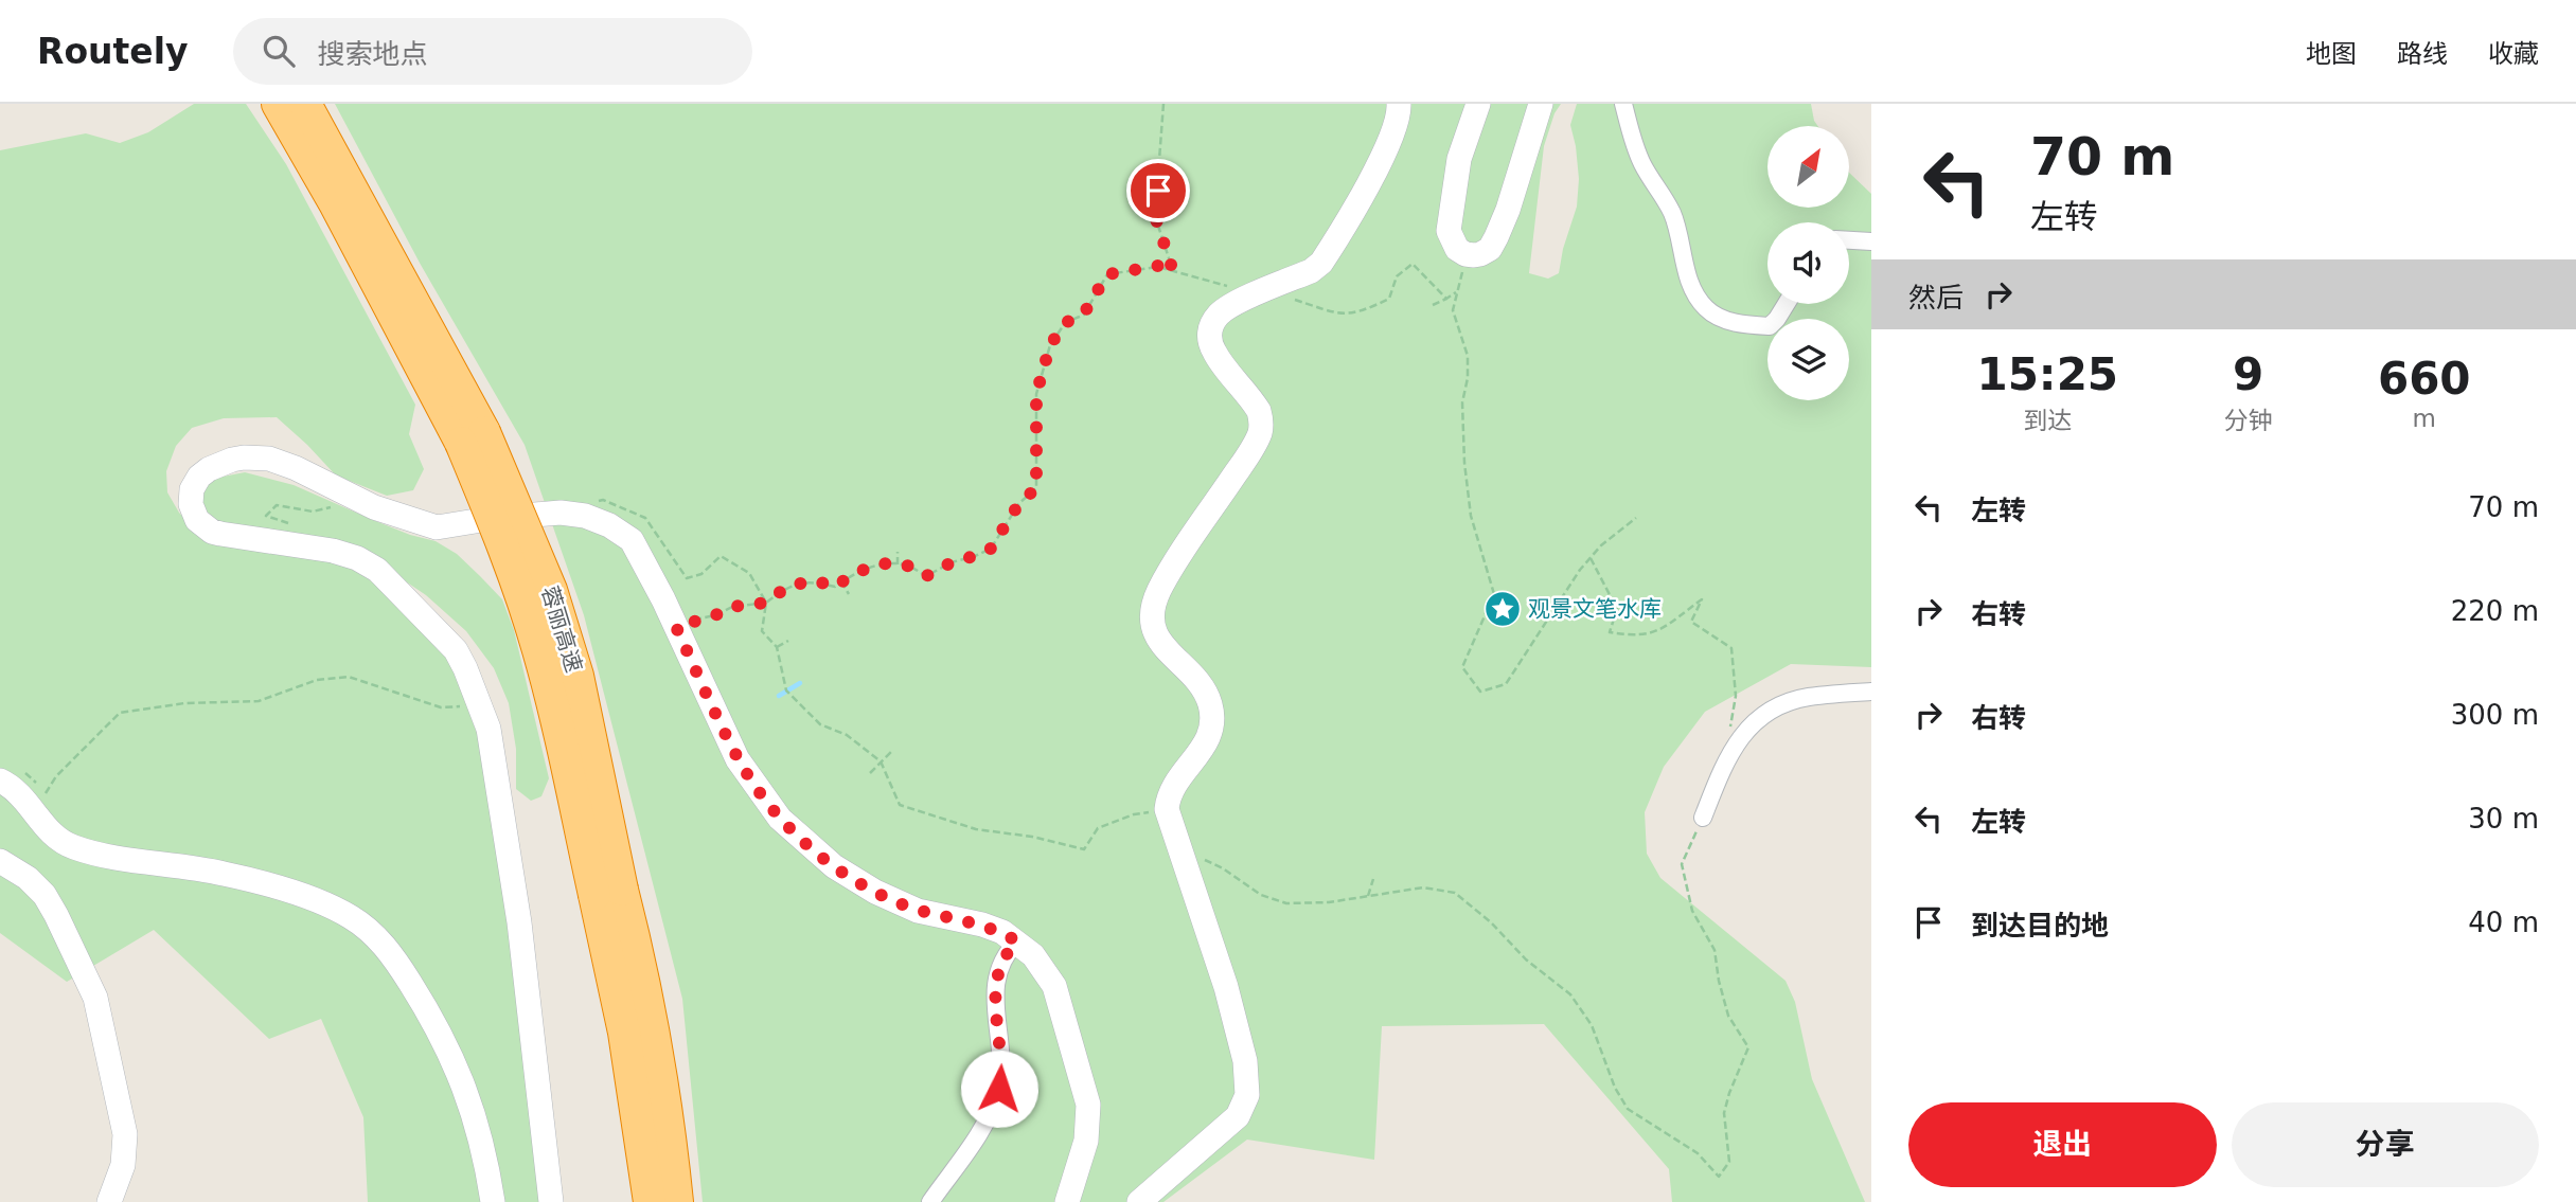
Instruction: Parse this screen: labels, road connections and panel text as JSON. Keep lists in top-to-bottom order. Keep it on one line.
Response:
{"streets":{"highway":["蓉丽高速"]},"places":{"place":["观景文笔水库"]},"north":"top right","page":{"header":"Routely","search":"搜索地点","nav":["地图","路线","收藏"],"turn":["70 m","左转"],"then":"然后","eta":["15:25","到达","9","分钟","660","m"],"list":[{"name":"左转","value":"70 m"},{"name":"右转","value":"220 m"},{"name":"右转","value":"300 m"},{"name":"左转","value":"30 m"},{"name":"到达目的地","value":"40 m"}],"buttons":["退出","分享"]}}
